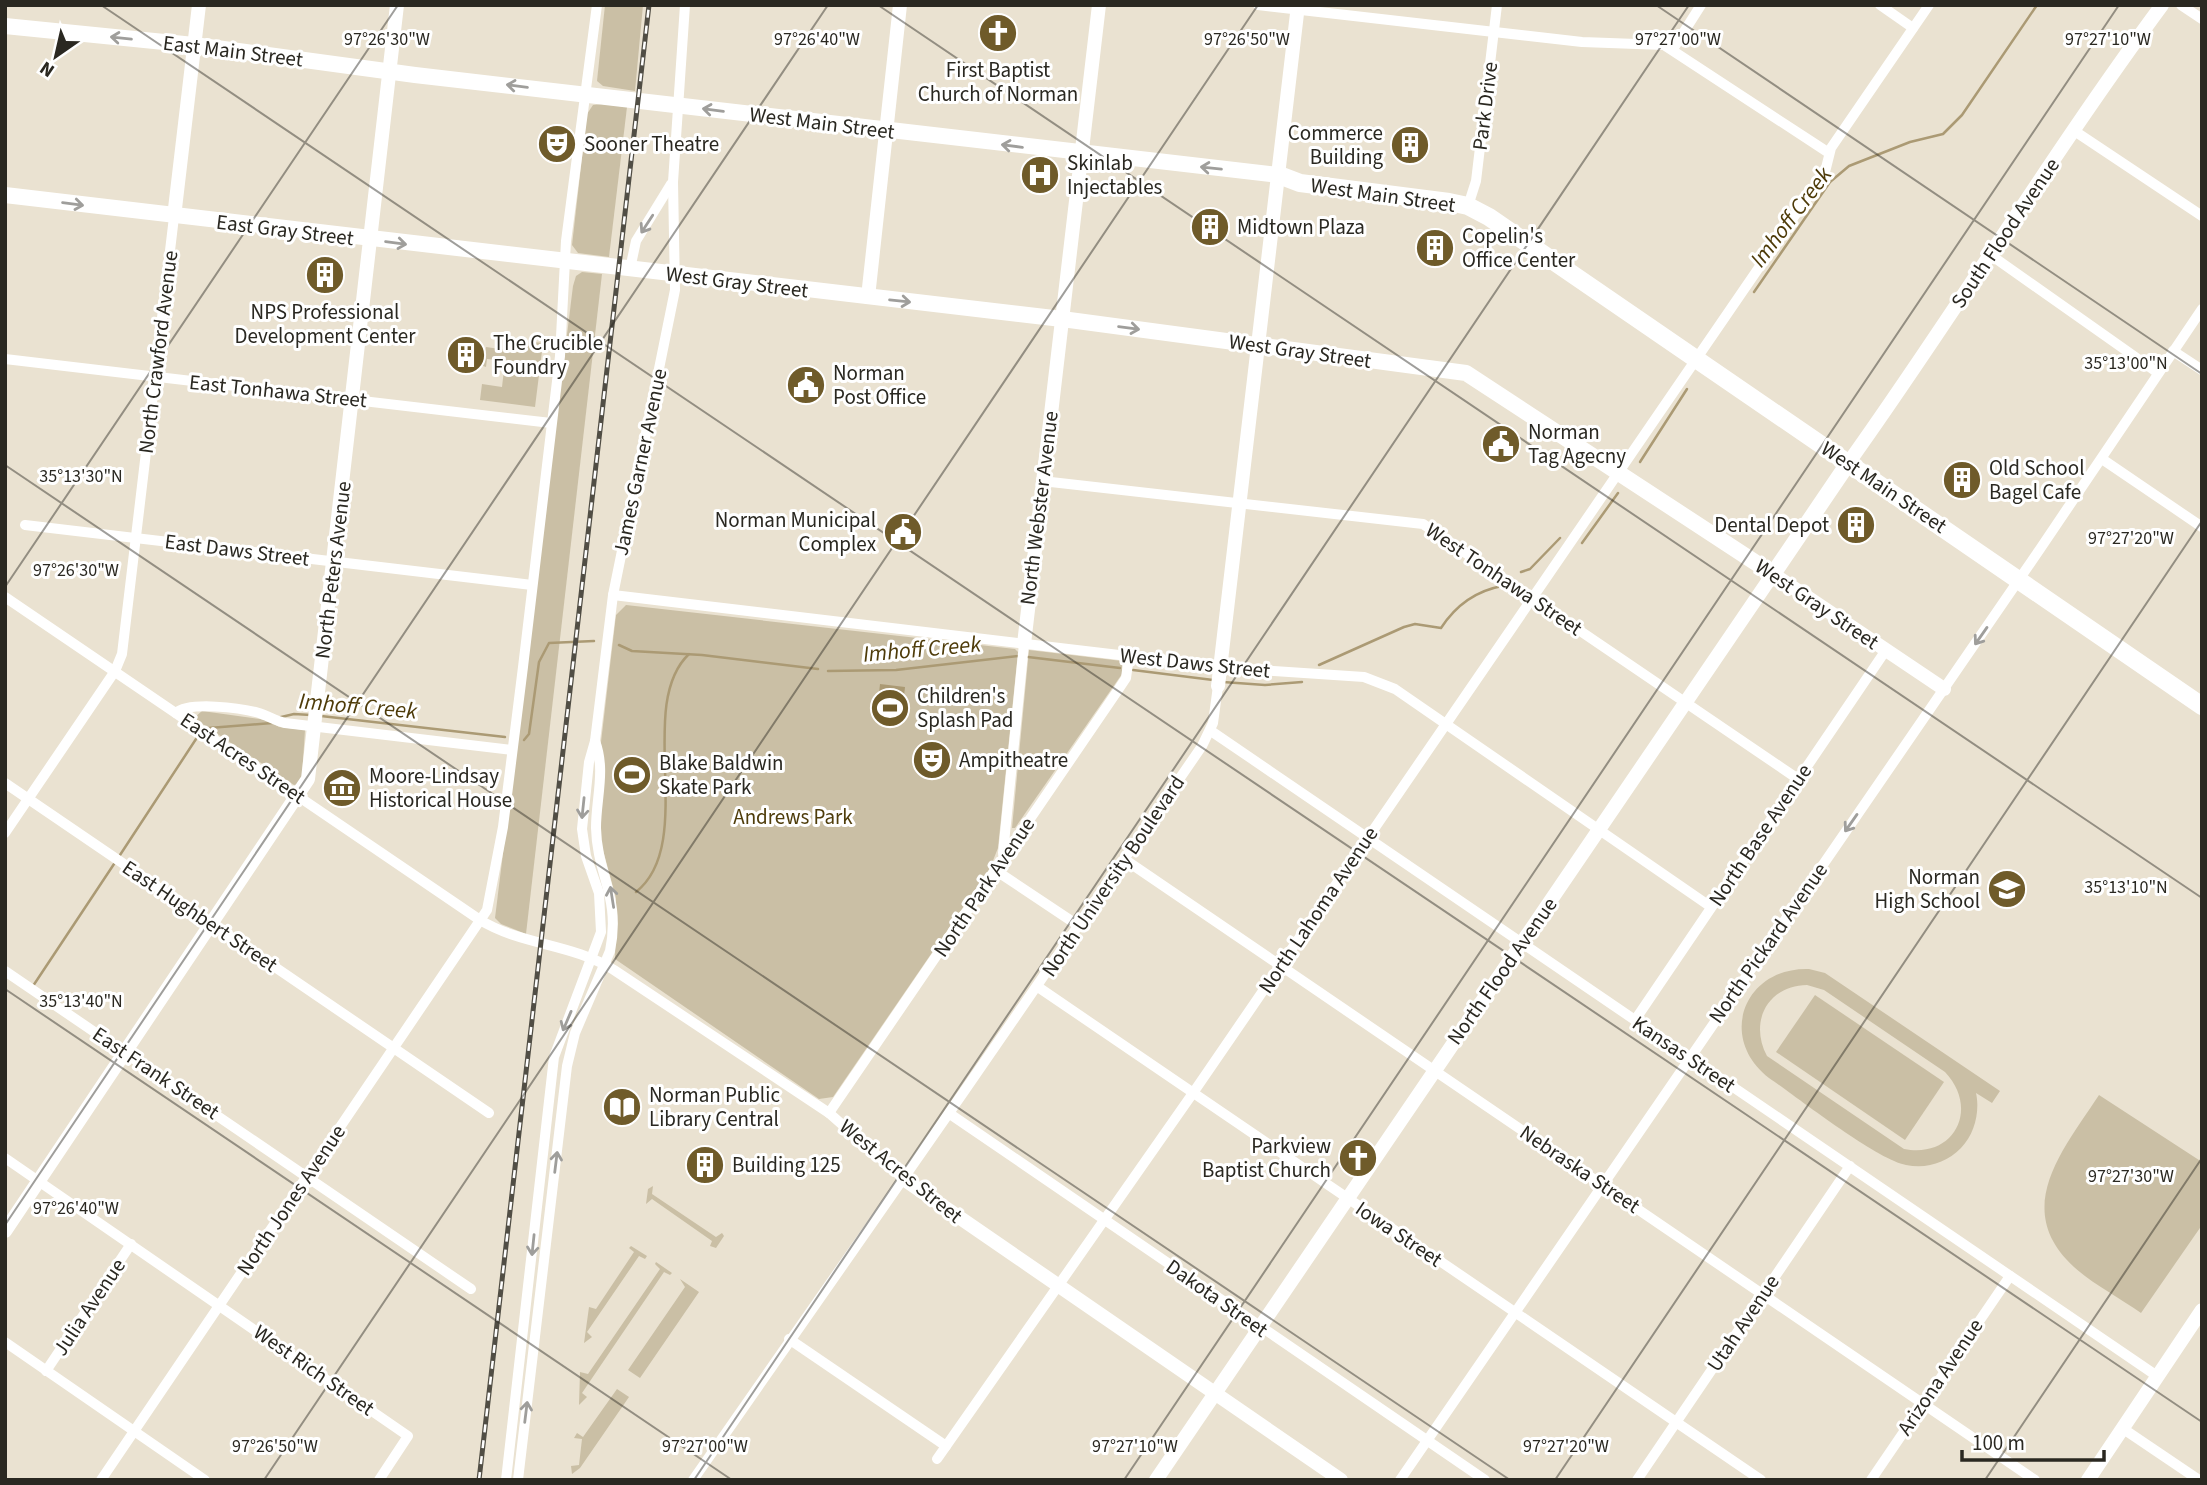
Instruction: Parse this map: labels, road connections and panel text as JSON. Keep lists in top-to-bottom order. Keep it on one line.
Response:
{"streets":{"main road":["East Main Street","West Main Street","East Gray Street","West Gray Street","North Flood Avenue"],"street":["Park Drive","South Flood Avenue","North Crawford Avenue","East Tonhawa Street","James Garner Avenue","North Webster Avenue","East Daws Street","North Peters Avenue","West Tonhawa Street","West Daws Street","East Acres Street","North Base Avenue","North University Boulevard","North Park Avenue","North Lahoma Avenue","East Hughbert Street","North Pickard Avenue","Kansas Street","East Frank Street","Nebraska Street","West Acres Street","North Jones Avenue","Iowa Street","Dakota Street","Julia Avenue","Utah Avenue","West Rich Street","Arizona Avenue"]},"crossings":[["East Main Street","West Main Street"],["East Main Street","North Crawford Avenue"],["East Main Street","North Peters Avenue"],["East Main Street","North Jones Avenue"],["Park Drive","West Main Street"],["West Main Street","South Flood Avenue"],["West Main Street","James Garner Avenue"],["West Main Street","North Webster Avenue"],["West Main Street","North University Boulevard"],["West Main Street","North Lahoma Avenue"],["West Main Street","North Pickard Avenue"],["West Main Street","North Flood Avenue"],["West Main Street","North Jones Avenue"],["East Gray Street","West Gray Street"],["East Gray Street","North Crawford Avenue"],["East Gray Street","North Peters Avenue"],["East Gray Street","North Jones Avenue"],["South Flood Avenue","North Flood Avenue"],["West Gray Street","James Garner Avenue"],["West Gray Street","North Webster Avenue"],["West Gray Street","North Base Avenue"],["West Gray Street","North University Boulevard"],["West Gray Street","North Lahoma Avenue"],["West Gray Street","North Pickard Avenue"],["West Gray Street","North Flood Avenue"],["West Gray Street","North Jones Avenue"],["North Crawford Avenue","East Tonhawa Street"],["North Crawford Avenue","East Daws Street"],["North Crawford Avenue","East Acres Street"],["North Crawford Avenue","East Hughbert Street"],["East Tonhawa Street","North Peters Avenue"],["East Tonhawa Street","North Jones Avenue"],["James Garner Avenue","West Daws Street"],["James Garner Avenue","West Acres Street"],["North Webster Avenue","West Tonhawa Street"],["North Webster Avenue","West Daws Street"],["North Webster Avenue","North Park Avenue"],["East Daws Street","North Peters Avenue"],["East Daws Street","North Jones Avenue"],["North Peters Avenue","East Acres Street"],["North Peters Avenue","East Hughbert Street"],["North Peters Avenue","East Frank Street"],["North Peters Avenue","West Rich Street"],["West Tonhawa Street","North Base Avenue"],["West Tonhawa Street","North University Boulevard"],["West Tonhawa Street","North Lahoma Avenue"],["West Tonhawa Street","North Flood Avenue"],["West Daws Street","North Base Avenue"],["West Daws Street","North University Boulevard"],["West Daws Street","North Park Avenue"],["West Daws Street","North Lahoma Avenue"],["West Daws Street","North Flood Avenue"],["East Acres Street","West Acres Street"],["East Acres Street","North Jones Avenue"],["North Base Avenue","Kansas Street"],["North University Boulevard","Kansas Street"],["North University Boulevard","Nebraska Street"],["North University Boulevard","West Acres Street"],["North University Boulevard","Iowa Street"],["North University Boulevard","Dakota Street"],["North Park Avenue","West Acres Street"],["North Lahoma Avenue","Kansas Street"],["North Lahoma Avenue","Nebraska Street"],["North Lahoma Avenue","West Acres Street"],["North Lahoma Avenue","Iowa Street"],["North Lahoma Avenue","Dakota Street"],["East Hughbert Street","North Jones Avenue"],["North Pickard Avenue","Kansas Street"],["North Pickard Avenue","Nebraska Street"],["North Pickard Avenue","Iowa Street"],["North Pickard Avenue","Dakota Street"],["North Flood Avenue","Kansas Street"],["North Flood Avenue","Nebraska Street"],["North Flood Avenue","West Acres Street"],["North Flood Avenue","Iowa Street"],["North Flood Avenue","Dakota Street"],["Kansas Street","Utah Avenue"],["Kansas Street","Arizona Avenue"],["East Frank Street","North Jones Avenue"],["Nebraska Street","Utah Avenue"],["Nebraska Street","Arizona Avenue"],["West Acres Street","North Jones Avenue"],["North Jones Avenue","West Rich Street"],["Iowa Street","Utah Avenue"],["Julia Avenue","West Rich Street"]],"one_way":["East Main Street","East Gray Street","North Pickard Avenue"],"water":["Imhoff Creek"],"parks":["Andrews Park"],"places":{"church":["First Baptist Church of Norman","Parkview Baptist Church"],"theatre":["Sooner Theatre","Ampitheatre"],"building":["Commerce Building","Midtown Plaza","Copelin's Office Center","NPS Professional Development Center","The Crucible Foundry","Old School Bagel Cafe","Dental Depot","Building 125"],"hospital":["Skinlab Injectables"],"public building":["Norman Post Office","Norman Tag Agecny","Norman Municipal Complex"],"sports":["Children's Splash Pad","Blake Baldwin Skate Park"],"museum":["Moore-Lindsay Historical House"],"school or university":["Norman High School"],"library":["Norman Public Library Central"]},"scale_bar":"100 m","north":"bottom left","coordinates":["97°26'30\"W","97°26'40\"W","97°26'50\"W","97°27'00\"W","97°27'10\"W","35°13'00\"N","35°13'30\"N","97°27'20\"W","35°13'10\"N","35°13'40\"N","97°27'30\"W"]}
